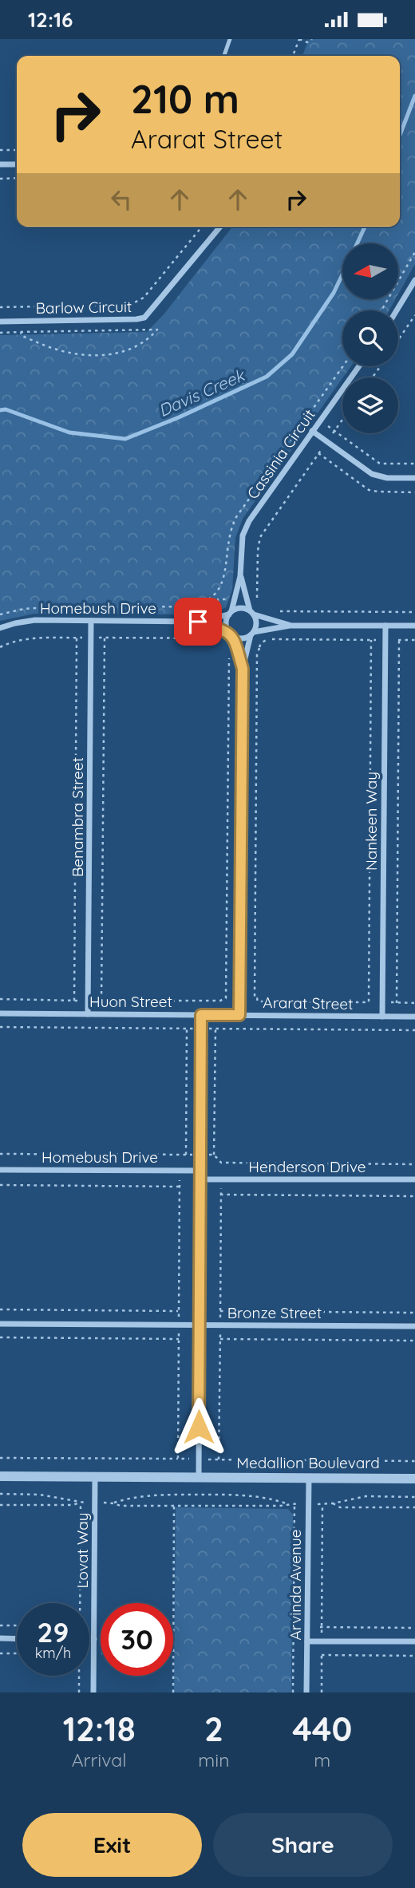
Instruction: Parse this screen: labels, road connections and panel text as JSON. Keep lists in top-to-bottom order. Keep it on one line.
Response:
{"streets":{"street":["Barlow Circuit","Cassinia Circuit","Homebush Drive","Benambra Street","Nankeen Way","Huon Street","Ararat Street","Henderson Drive","Bronze Street","Medallion Boulevard","Lovat Way","Arvinda Avenue"]},"crossings":[["Cassinia Circuit","Homebush Drive"],["Homebush Drive","Benambra Street"],["Benambra Street","Huon Street"],["Nankeen Way","Ararat Street"],["Huon Street","Ararat Street"],["Medallion Boulevard","Lovat Way"],["Medallion Boulevard","Arvinda Avenue"]],"water":["Davis Creek"],"north":"left","page":{"status":"12:16","turn":["210 m","Ararat Street"],"speed":"29 km/h","limit":"30","eta":["12:18","Arrival","2","min","440","m"],"buttons":["Exit","Share"]}}
